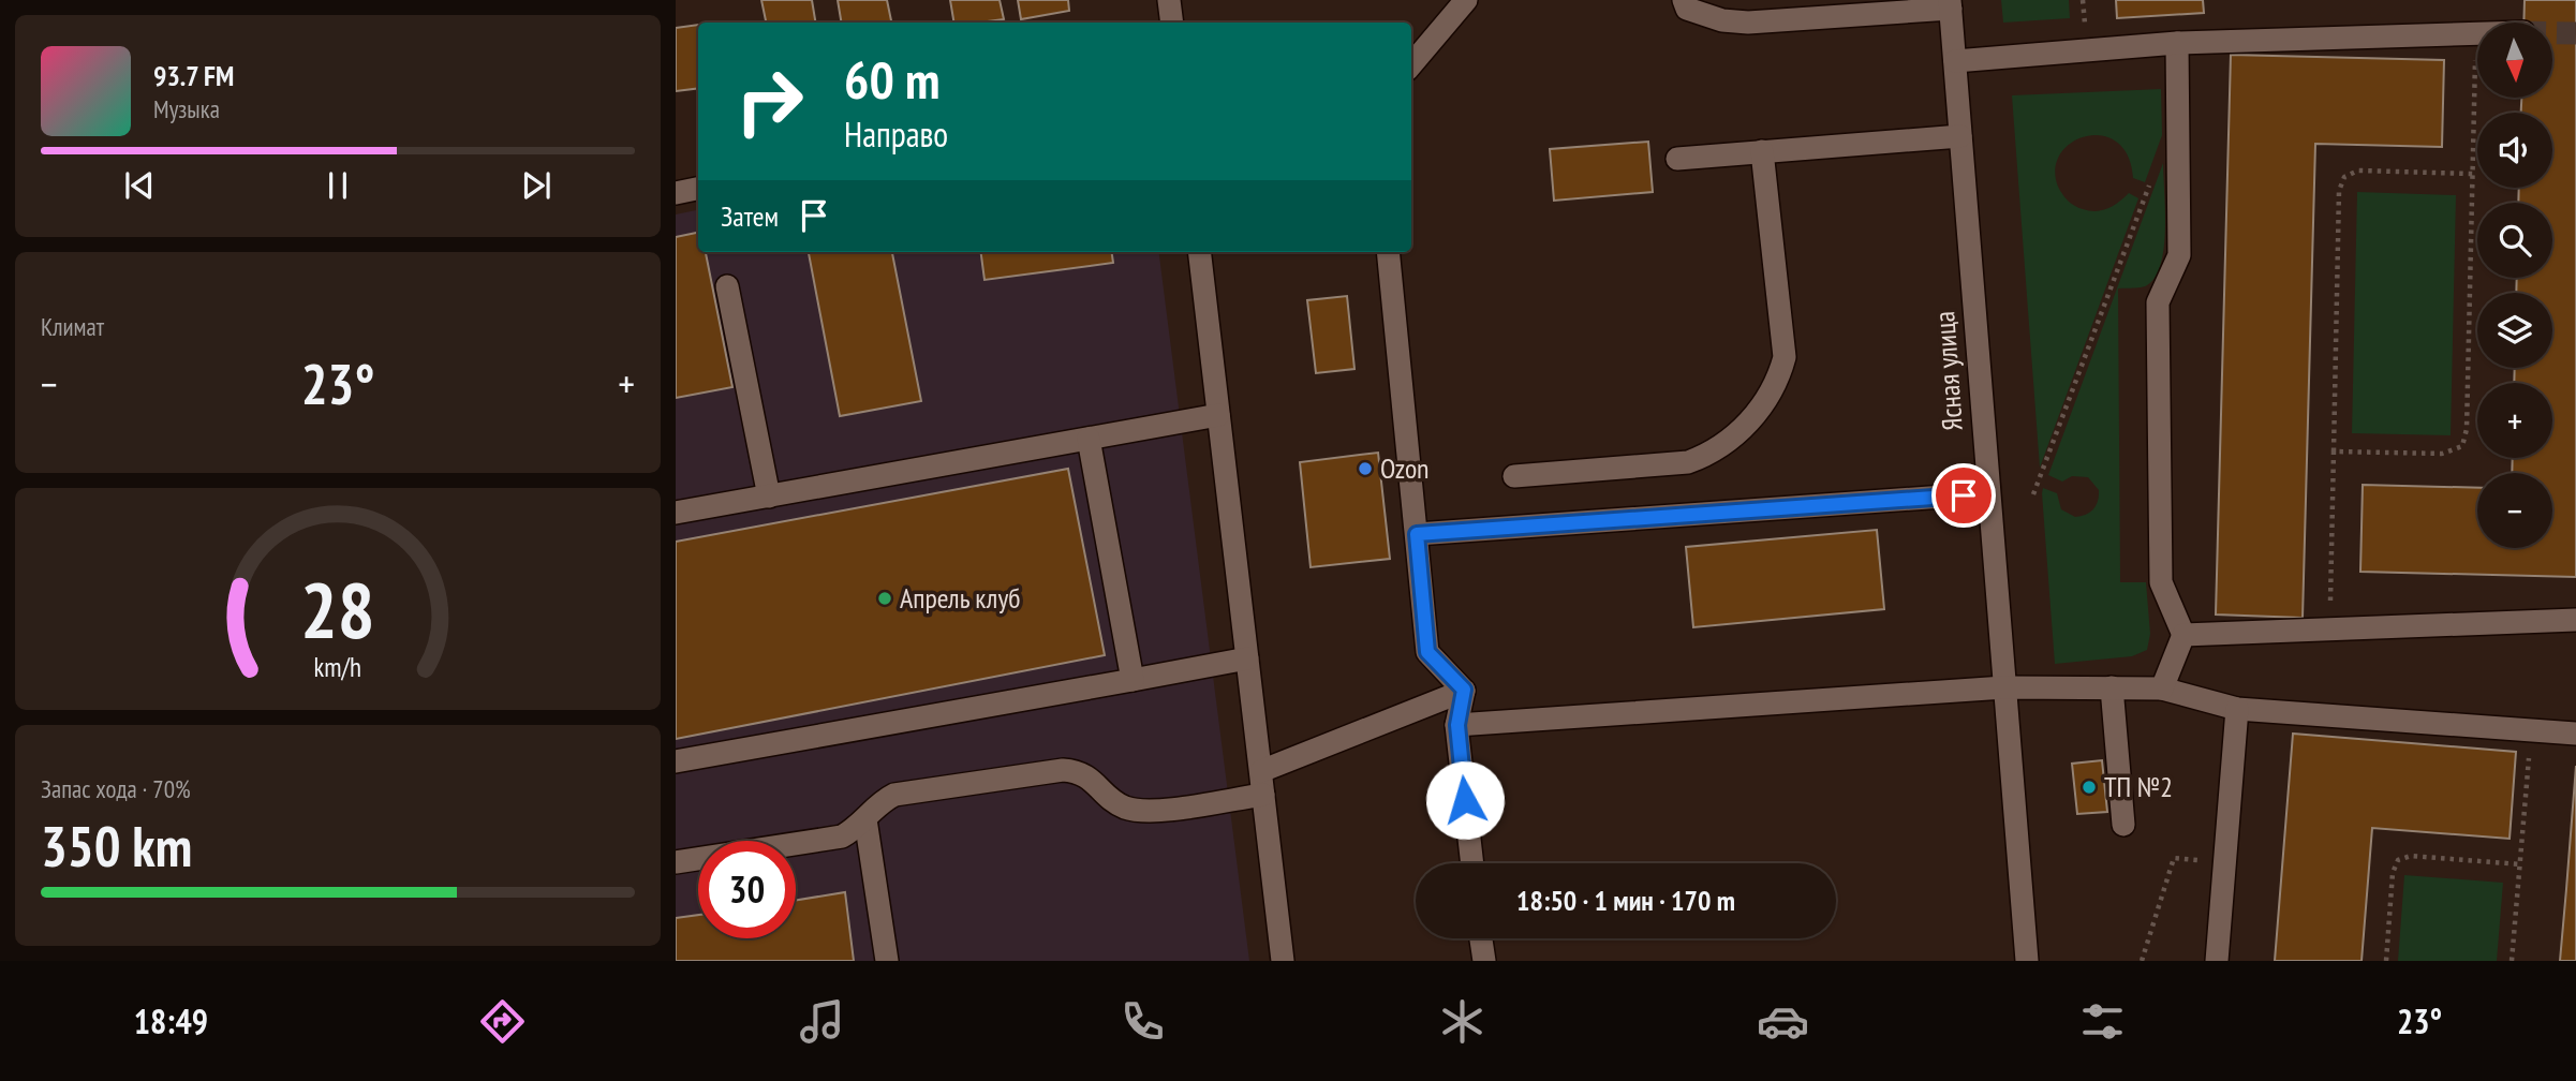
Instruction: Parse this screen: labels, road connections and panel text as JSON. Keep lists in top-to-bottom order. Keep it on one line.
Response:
{"streets":{"street":["Ясная улица"]},"places":["Ozon","Апрель клуб","ТП №2"],"north":"bottom","page":{"map_buttons":["+","−"],"turn":["60 m","Направо"],"song":["93.7 FM","Музыка"],"then":"Затем","tile":["Климат",["Запас хода · 70%","350 km"]],"heat":["−","23°","+"],"limit":"30","trip":"18:50 · 1 мин · 170 m","tabs":["18:49","23°"],"gauge":["28","km/h"]}}
